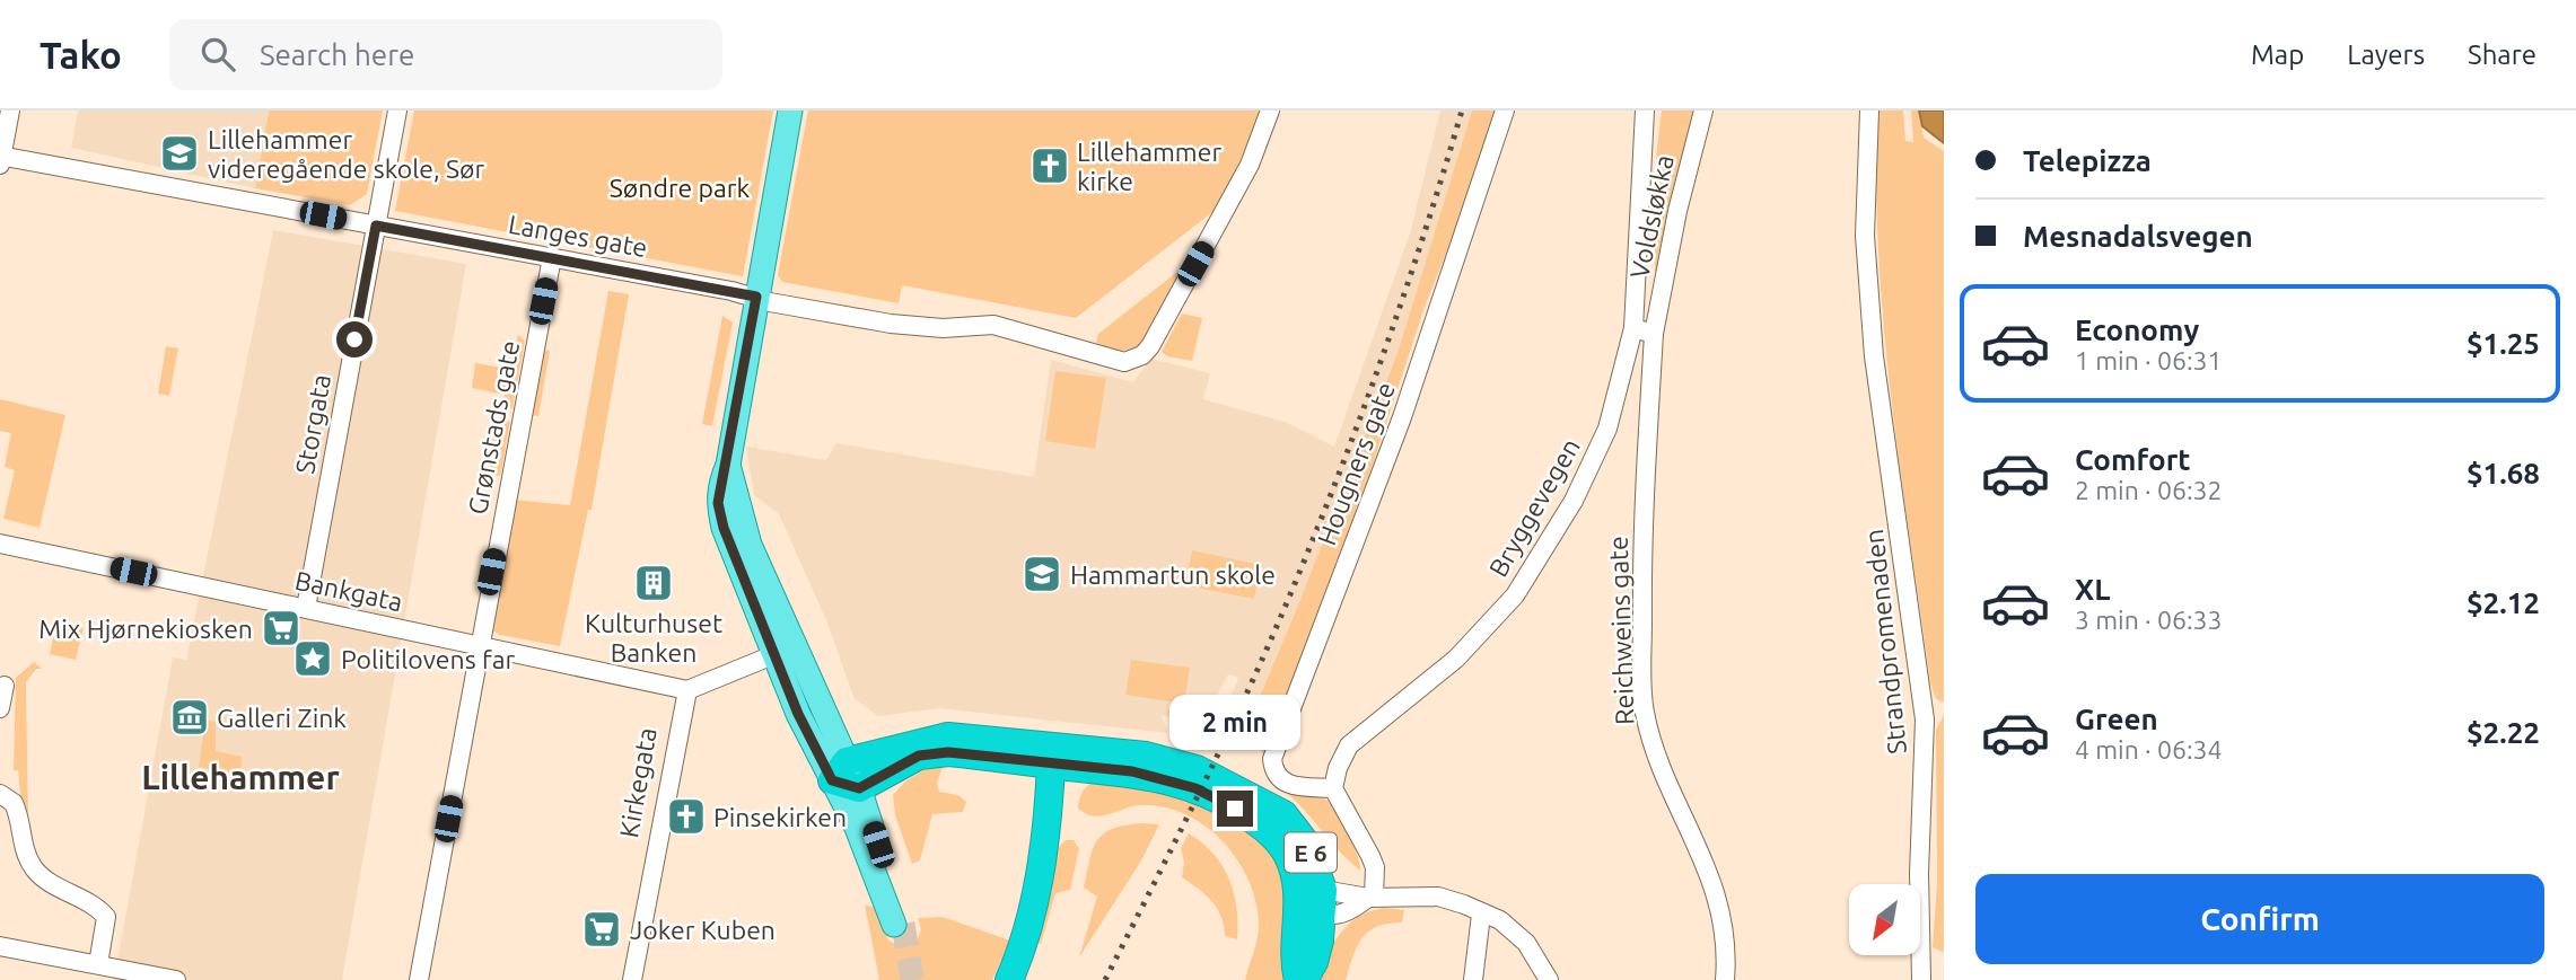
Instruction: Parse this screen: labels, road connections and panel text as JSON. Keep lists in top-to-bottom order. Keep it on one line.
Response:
{"streets":{"highway":["E 6"],"street":["Voldsløkka","Langes gate","Storgata","Grønstads gate","Hougners gate","Bryggevegen","Bankgata","Reichweins gate","Strandpromenaden","Kirkegata"]},"crossings":[["Voldsløkka","Reichweins gate"],["Langes gate","Storgata"],["Langes gate","Grønstads gate"],["Storgata","Bankgata"],["Grønstads gate","Bankgata"],["Hougners gate","Bryggevegen"],["Bankgata","Kirkegata"]],"districts":["Lillehammer"],"parks":["Søndre park"],"places":{"school or university":["Lillehammer videregående skole, Sør","Hammartun skole"],"church":["Lillehammer kirke","Pinsekirken"],"building":["Kulturhuset Banken"],"supermarket":["Mix Hjørnekiosken","Joker Kuben"],"place":["Politilovens far"],"museum":["Galleri Zink"]},"north":"bottom left","page":{"header":"Tako","search":"Search here","nav":["Map","Layers","Share"],"banner":["Telepizza","Mesnadalsvegen"],"list":[{"name":"Economy","note":"1 min · 06:31","value":"$1.25"},{"name":"Comfort","note":"2 min · 06:32","value":"$1.68"},{"name":"XL","note":"3 min · 06:33","value":"$2.12"},{"name":"Green","note":"4 min · 06:34","value":"$2.22"}],"bubble":"2 min","buttons":"Confirm"}}
